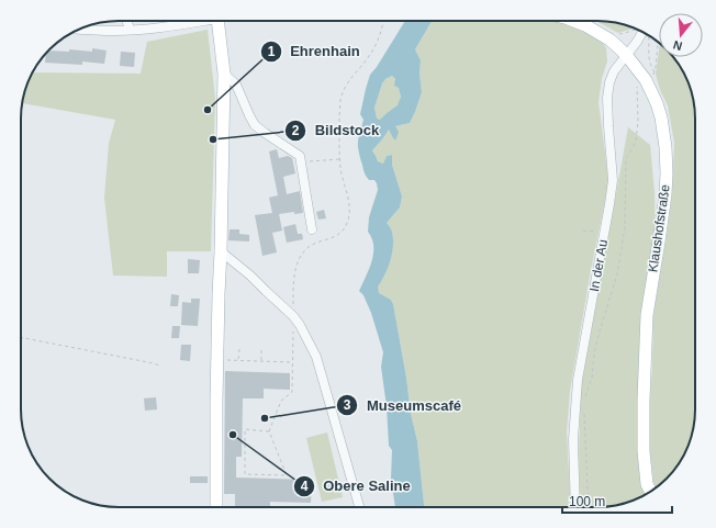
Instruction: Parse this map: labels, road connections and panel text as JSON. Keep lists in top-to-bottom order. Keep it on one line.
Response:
{"streets":{"main road":["Klaushofstraße"],"street":["In der Au"]},"crossings":[["Klaushofstraße","In der Au"]],"places":["Ehrenhain","Bildstock","Museumscafé","Obere Saline"],"scale_bar":"100 m","north":"bottom"}
